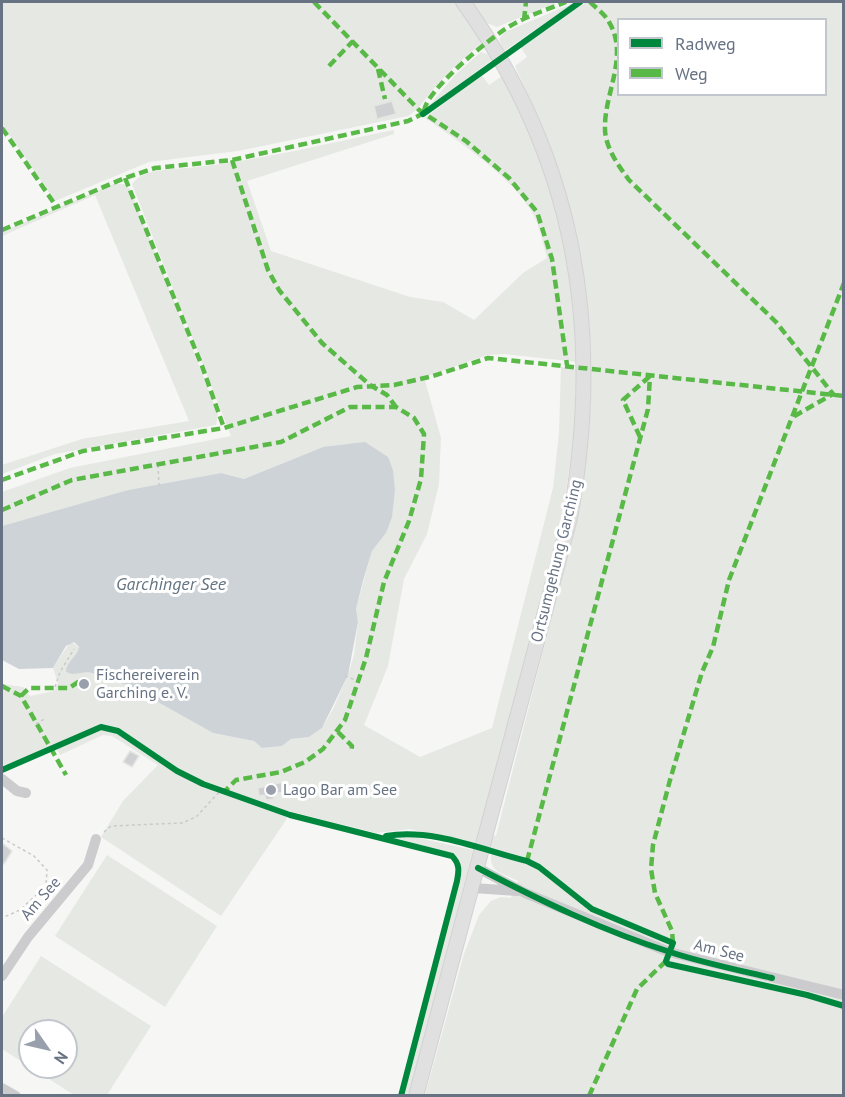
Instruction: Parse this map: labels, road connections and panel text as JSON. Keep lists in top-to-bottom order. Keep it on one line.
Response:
{"streets":{"main road":["Ortsumgehung Garching"],"street":["Am See"]},"water":["Garchinger See"],"places":["Fischereiverein Garching e. V.","Lago Bar am See"],"legend":["Radweg","Weg"],"north":"bottom right"}
